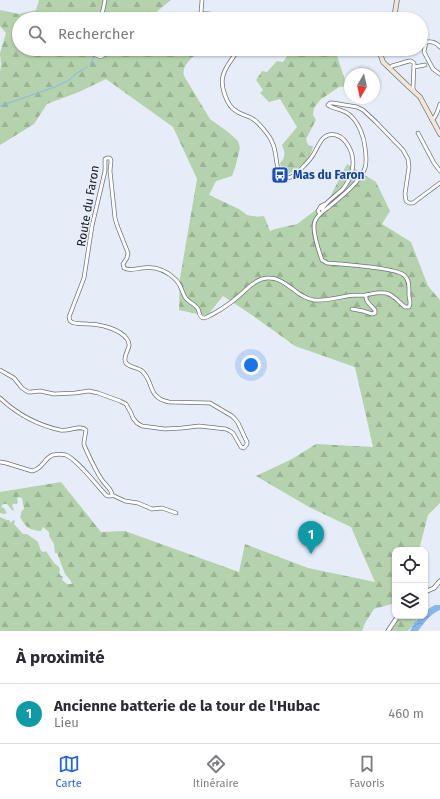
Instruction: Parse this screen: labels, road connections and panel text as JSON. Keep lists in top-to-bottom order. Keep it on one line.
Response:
{"streets":{"street":["Route du Faron"]},"places":{"bus stop":["Mas du Faron"]},"north":"bottom","page":{"search":"Rechercher","pins":"1","heading":"À proximité","list":[{"mark":"1","name":"Ancienne batterie de la tour de l'Hubac","note":"Lieu","value":"460 m"}],"nav":["Carte","Itinéraire","Favoris"]}}
